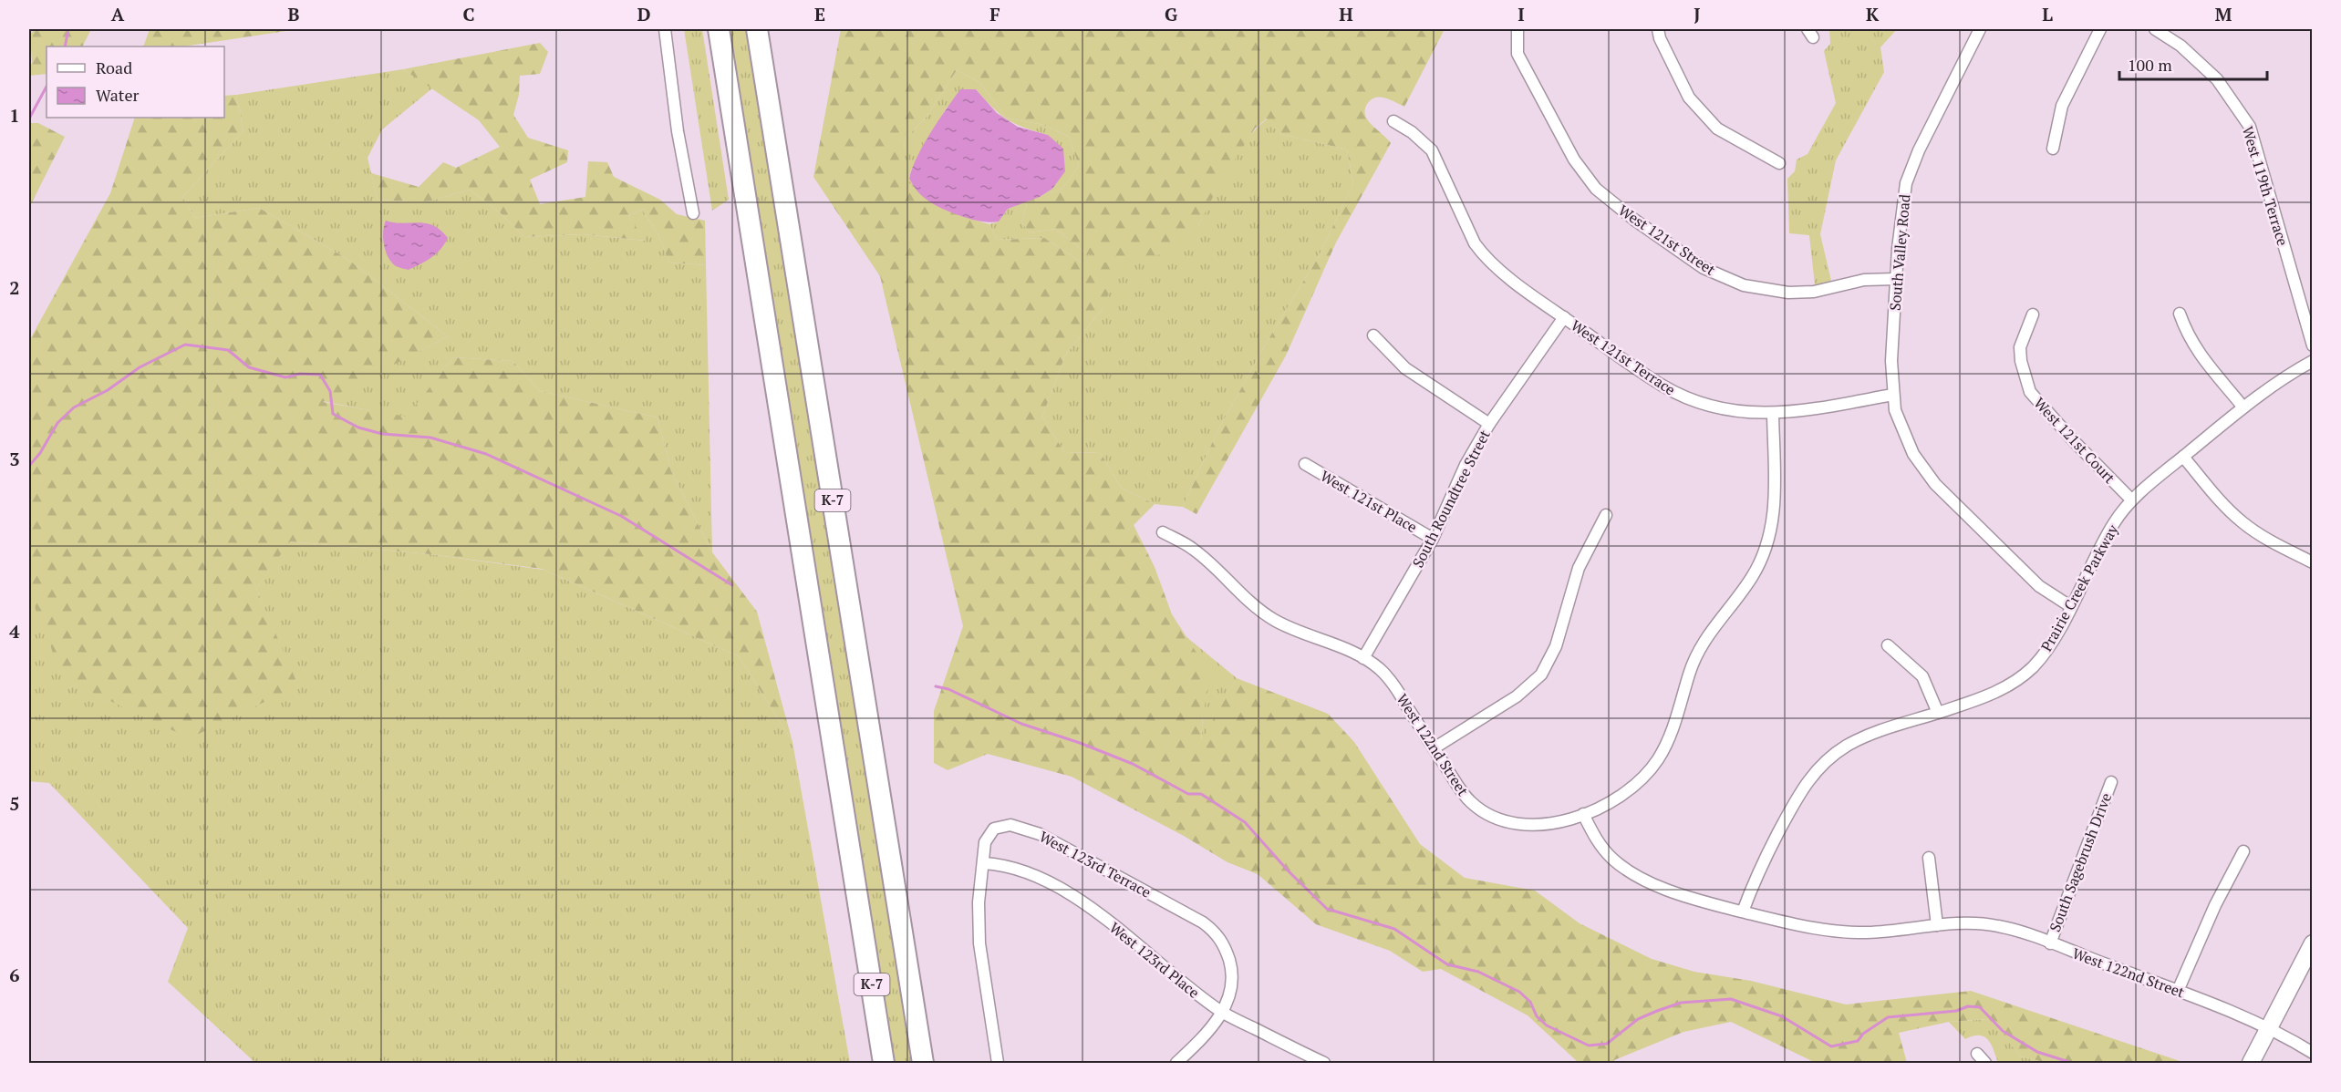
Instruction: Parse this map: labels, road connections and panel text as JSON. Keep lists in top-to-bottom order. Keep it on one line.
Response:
{"streets":{"highway":["K-7"],"street":["West 119th Terrace","West 121st Street","South Valley Road","West 121st Terrace","West 121st Court","South Roundtree Street","West 121st Place","Prairie Creek Parkway","West 122nd Street","South Sagebrush Drive","West 123rd Terrace","West 123rd Place"]},"crossings":[["West 121st Street","South Valley Road"],["South Valley Road","West 121st Terrace"],["West 121st Terrace","South Roundtree Street"],["West 121st Court","Prairie Creek Parkway"],["South Roundtree Street","West 121st Place"],["South Roundtree Street","West 122nd Street"],["Prairie Creek Parkway","West 122nd Street"],["West 122nd Street","South Sagebrush Drive"],["West 123rd Terrace","West 123rd Place"]],"legend":["Road","Water"],"scale_bar":"100 m","grid":{"columns":["A","B","C","D","E","F","G","H","I","J","K","L","M"],"rows":["1","2","3","4","5","6"]}}
